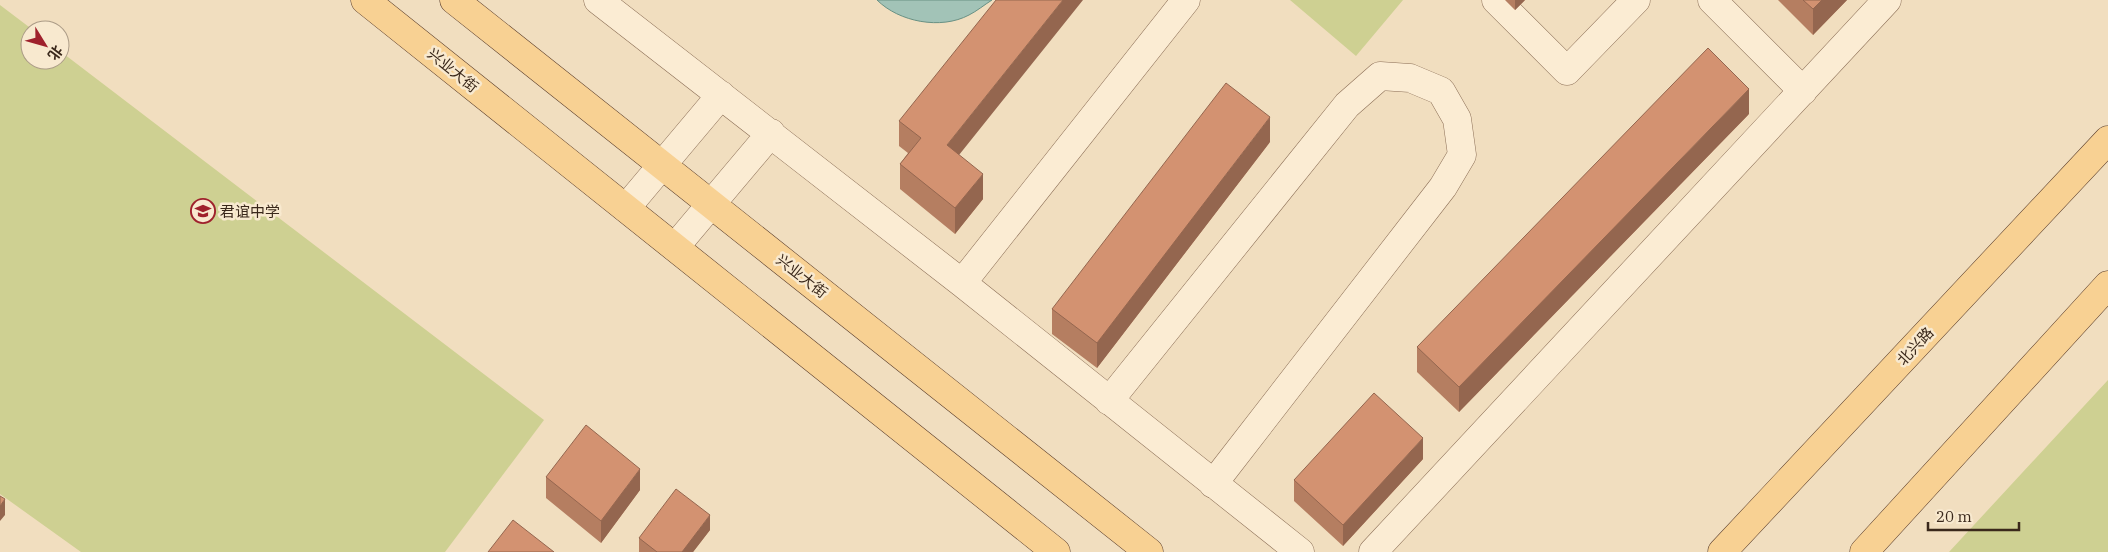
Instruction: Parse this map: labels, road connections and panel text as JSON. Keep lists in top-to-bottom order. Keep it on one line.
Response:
{"streets":{"main road":["兴业大街","北兴路"]},"places":{"school or university":["君谊中学"]},"scale_bar":"20 m","north":"bottom right"}
